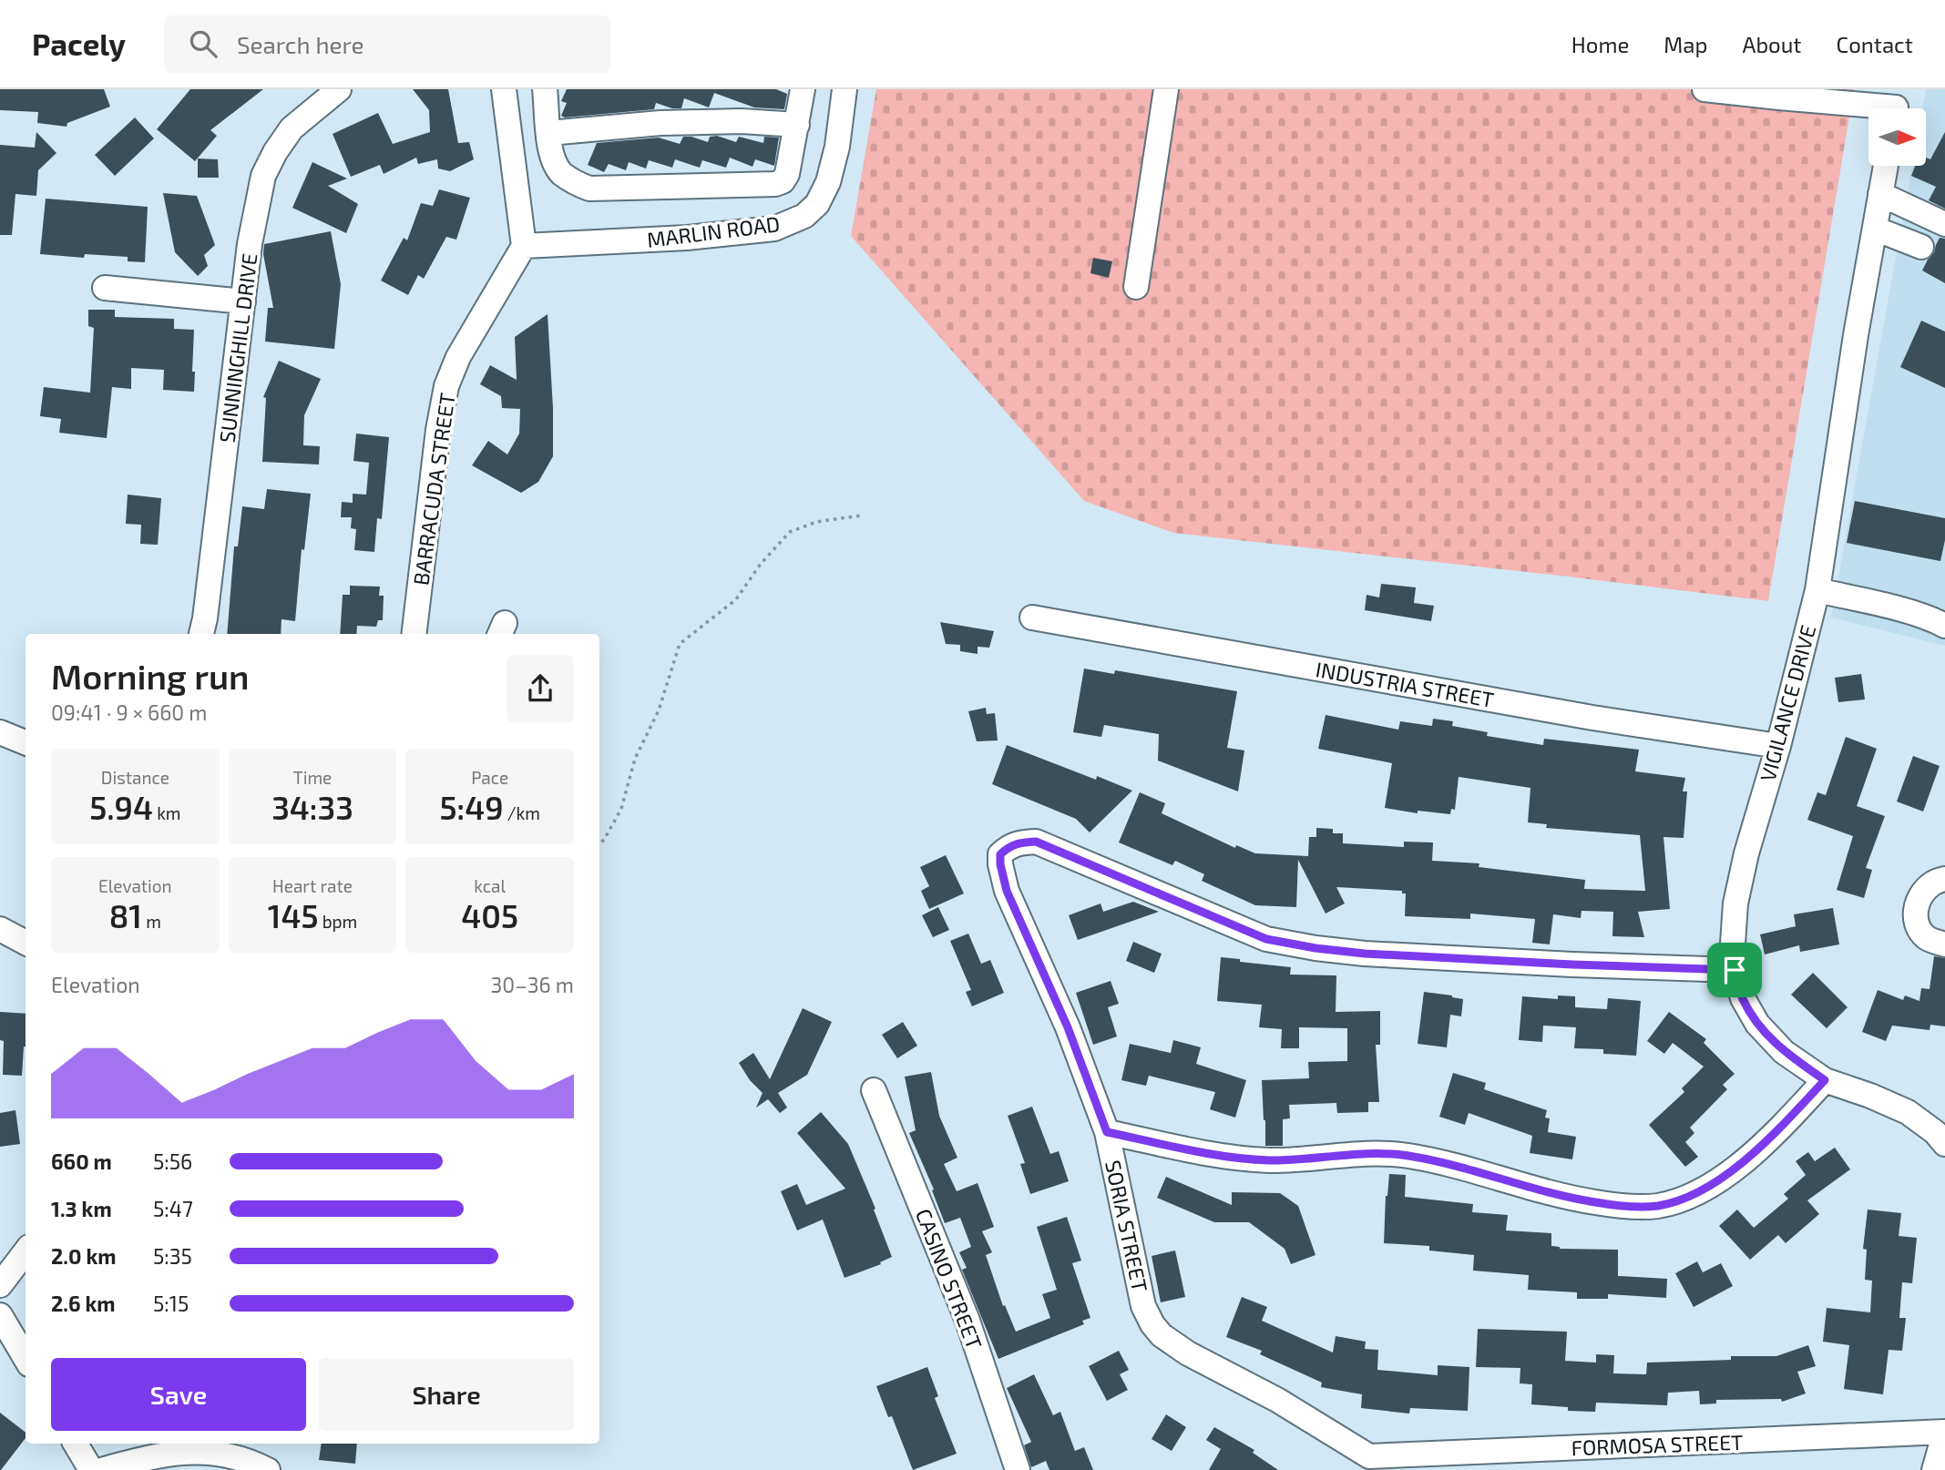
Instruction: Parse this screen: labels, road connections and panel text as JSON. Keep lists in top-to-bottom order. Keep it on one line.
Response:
{"streets":{"street":["MARLIN ROAD","SUNNINGHILL DRIVE","BARRACUDA STREET","INDUSTRIA STREET","VIGILANCE DRIVE","SORIA STREET","CASINO STREET","FORMOSA STREET"]},"crossings":[["MARLIN ROAD","BARRACUDA STREET"],["INDUSTRIA STREET","VIGILANCE DRIVE"],["VIGILANCE DRIVE","SORIA STREET"],["SORIA STREET","FORMOSA STREET"]],"north":"right","page":{"header":"Pacely","search":"Search here","nav":["Home","Map","About","Contact"],"heading":["Morning run","09:41 · 9 × 660 m"],"stats":[["Distance","5.94 km"],["Time","34:33"],["Pace","5:49 /km"],["Elevation","81 m"],["Heart rate","145 bpm"],["kcal","405"]],"chart":["Elevation","30–36 m"],"list":[{"name":"660 m","note":"5:56"},{"name":"1.3 km","note":"5:47"},{"name":"2.0 km","note":"5:35"},{"name":"2.6 km","note":"5:15"}],"buttons":["Save","Share"]}}
